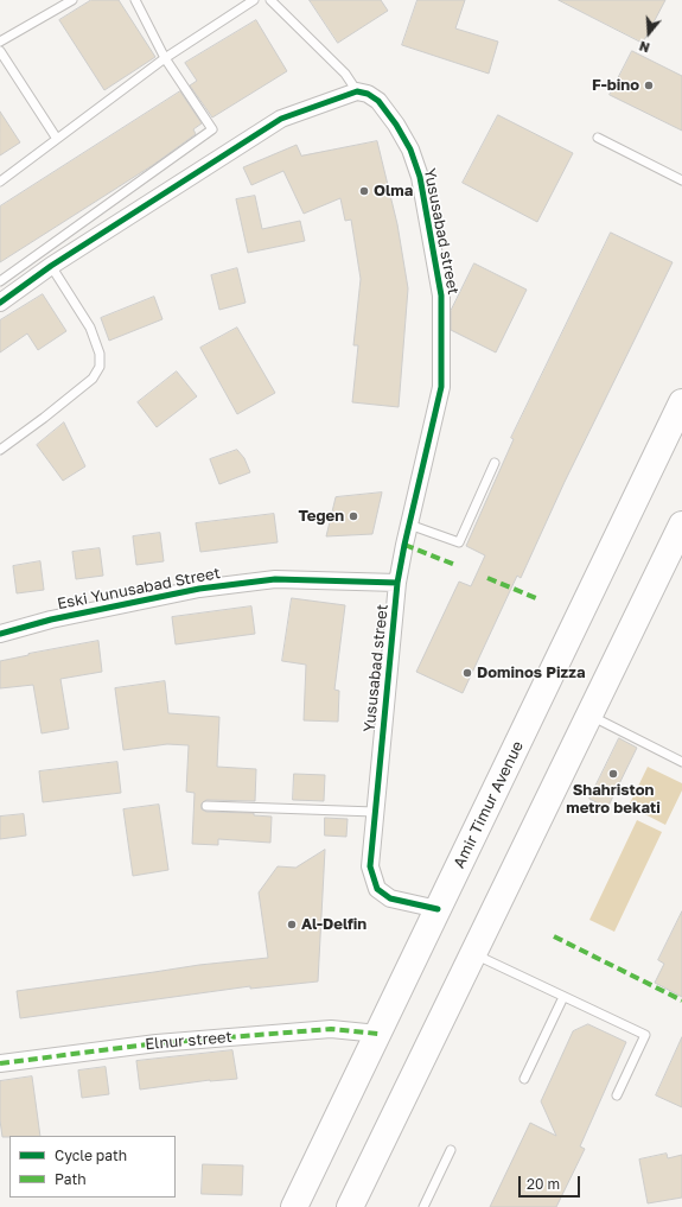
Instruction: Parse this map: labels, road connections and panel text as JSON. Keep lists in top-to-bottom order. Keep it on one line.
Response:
{"streets":{"main road":["Amir Timur Avenue"],"street":["Yususabad street","Eski Yunusabad Street","Elnur street"]},"crossings":[["Yususabad street","Eski Yunusabad Street"],["Yususabad street","Amir Timur Avenue"],["Amir Timur Avenue","Elnur street"]],"places":["F-bino","Olma","Tegen","Dominos Pizza","Shahriston metro bekati","Al-Delfin"],"legend":["Cycle path","Path"],"scale_bar":"20 m","north":"bottom"}
